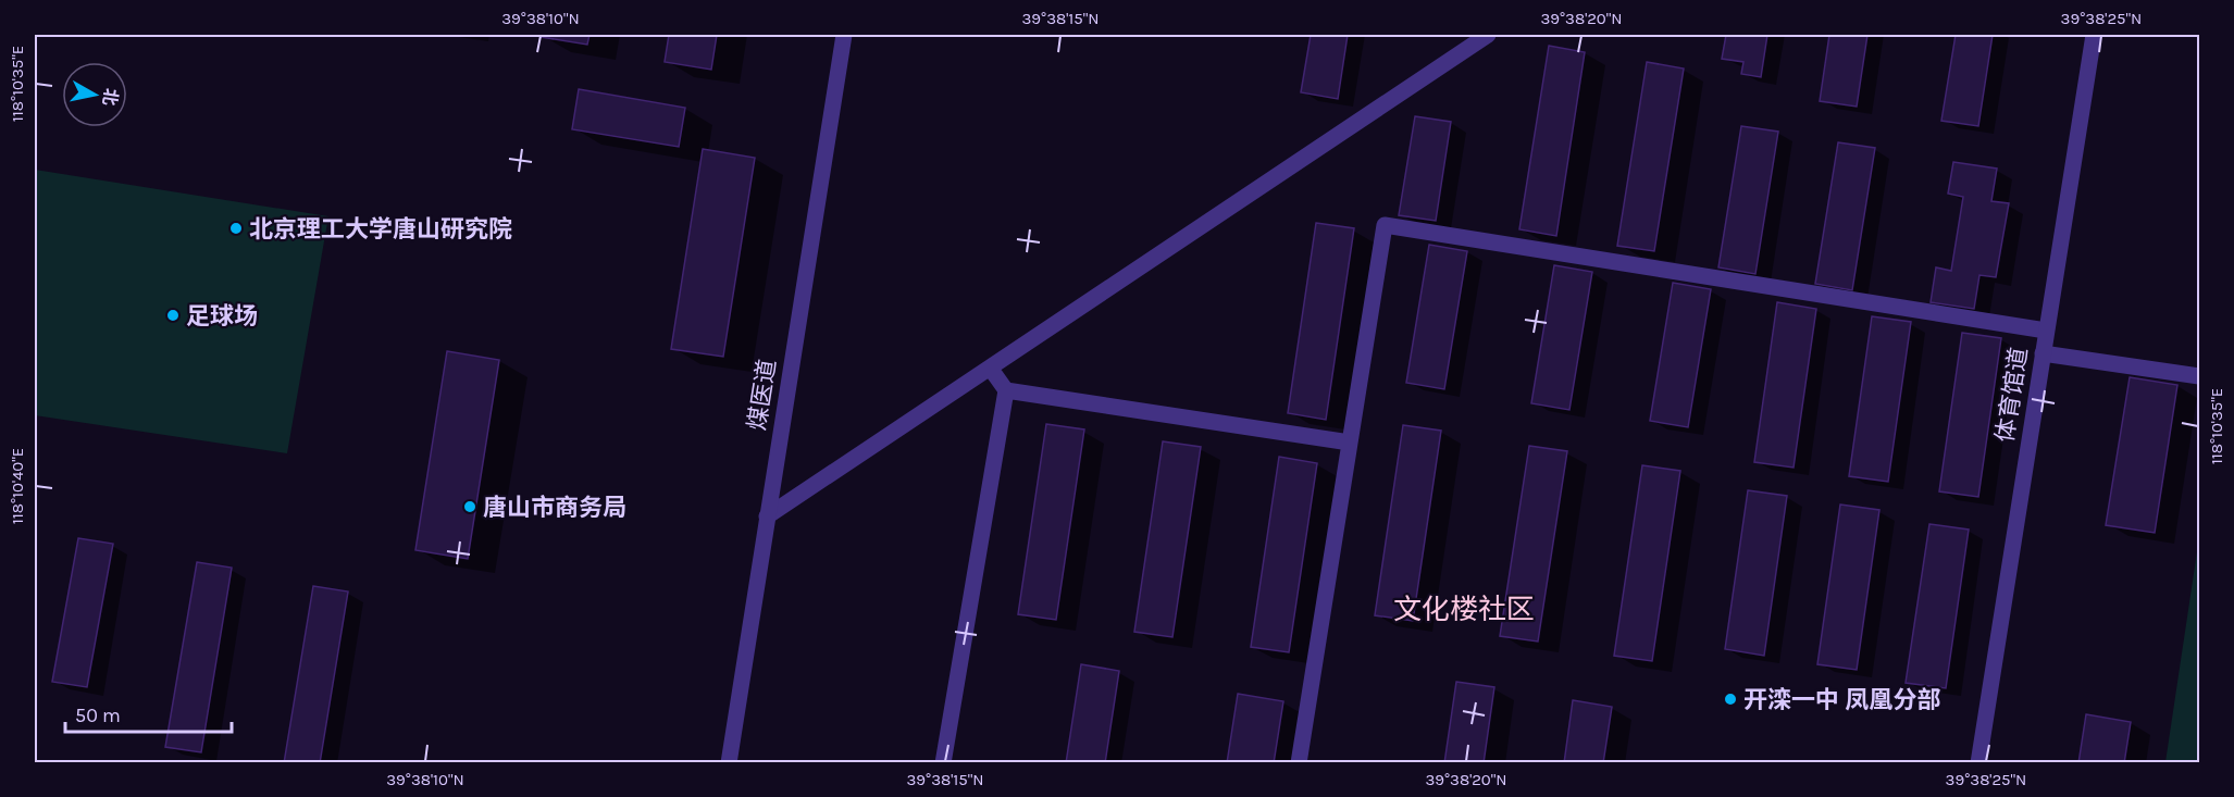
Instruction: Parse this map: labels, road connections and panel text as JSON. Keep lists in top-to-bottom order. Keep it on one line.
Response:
{"streets":{"street":["煤医道","体育馆道"]},"districts":["文化楼社区"],"places":["北京理工大学唐山研究院","足球场","唐山市商务局","开滦一中 凤凰分部"],"scale_bar":"50 m","north":"right","coordinates":["39°38'10\"N","39°38'15\"N","39°38'20\"N","39°38'25\"N","118°10'35\"E","118°10'40\"E"]}
